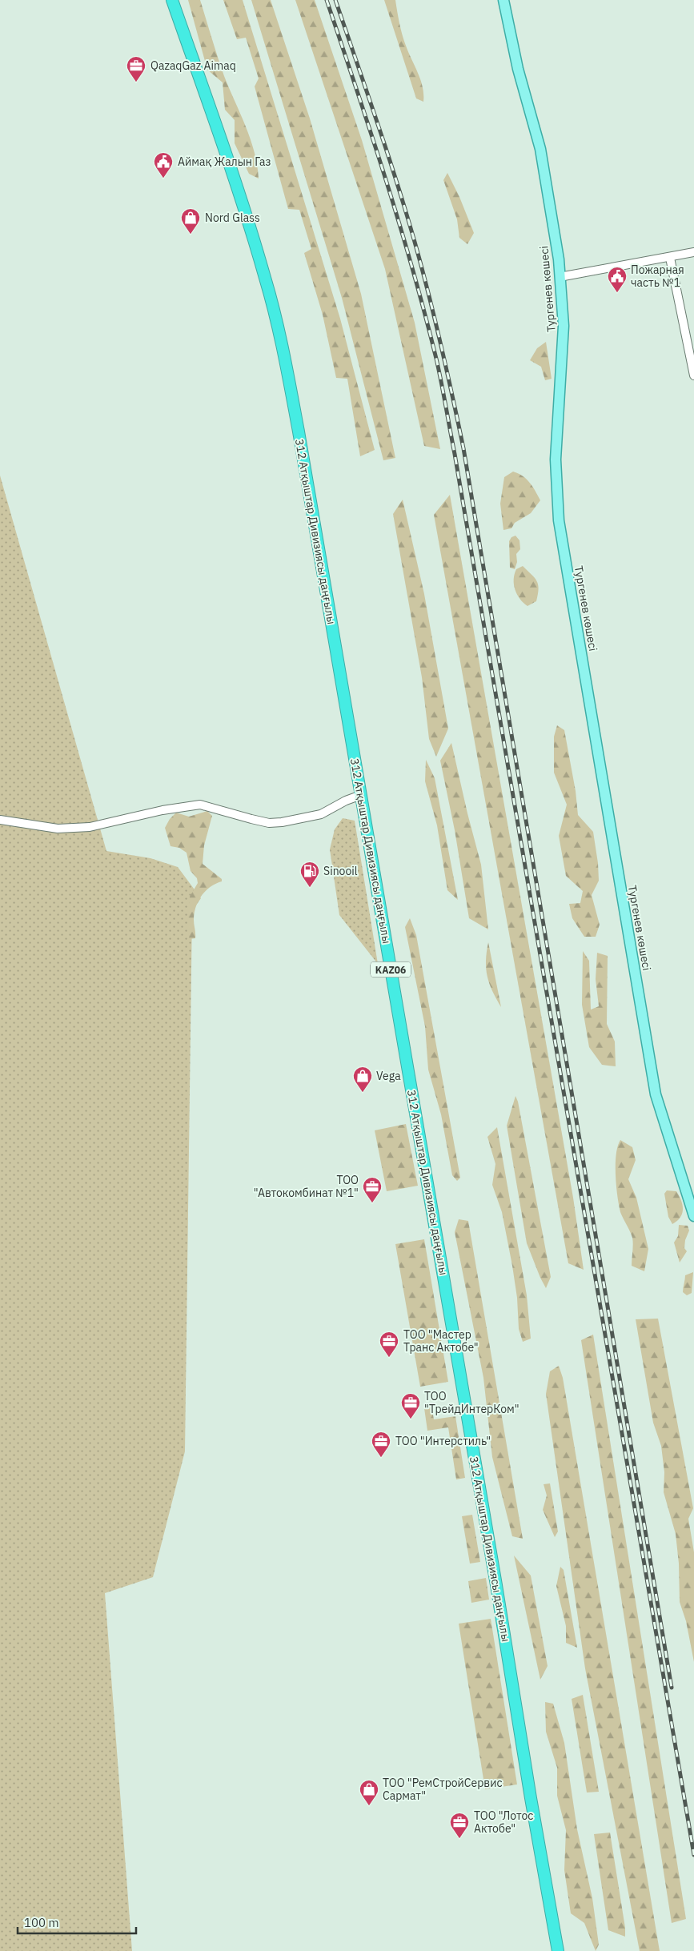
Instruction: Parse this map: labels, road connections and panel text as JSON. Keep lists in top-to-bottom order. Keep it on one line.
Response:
{"streets":{"highway":["312 Атқыштар Дивизиясы даңғылы","KАZ06"],"main road":["Тургенев көшесі"]},"places":{"office":["QazaqGaz Aimaq","ТОО \"Автокомбинат №1\"","ТОО \"Мастер Транс Актобе\"","ТОО \"ТрейдИнтерКом\"","ТОО \"Интерстиль\"","ТОО \"Лотос Актобе\""],"public building":["Аймақ Жалын Газ","Пожарная часть №1"],"shop":["Nord Glass","Vega","ТОО \"РемСтройСервис Сармат\""],"fuel station":["Sinooil"]},"scale_bar":"100 m"}
